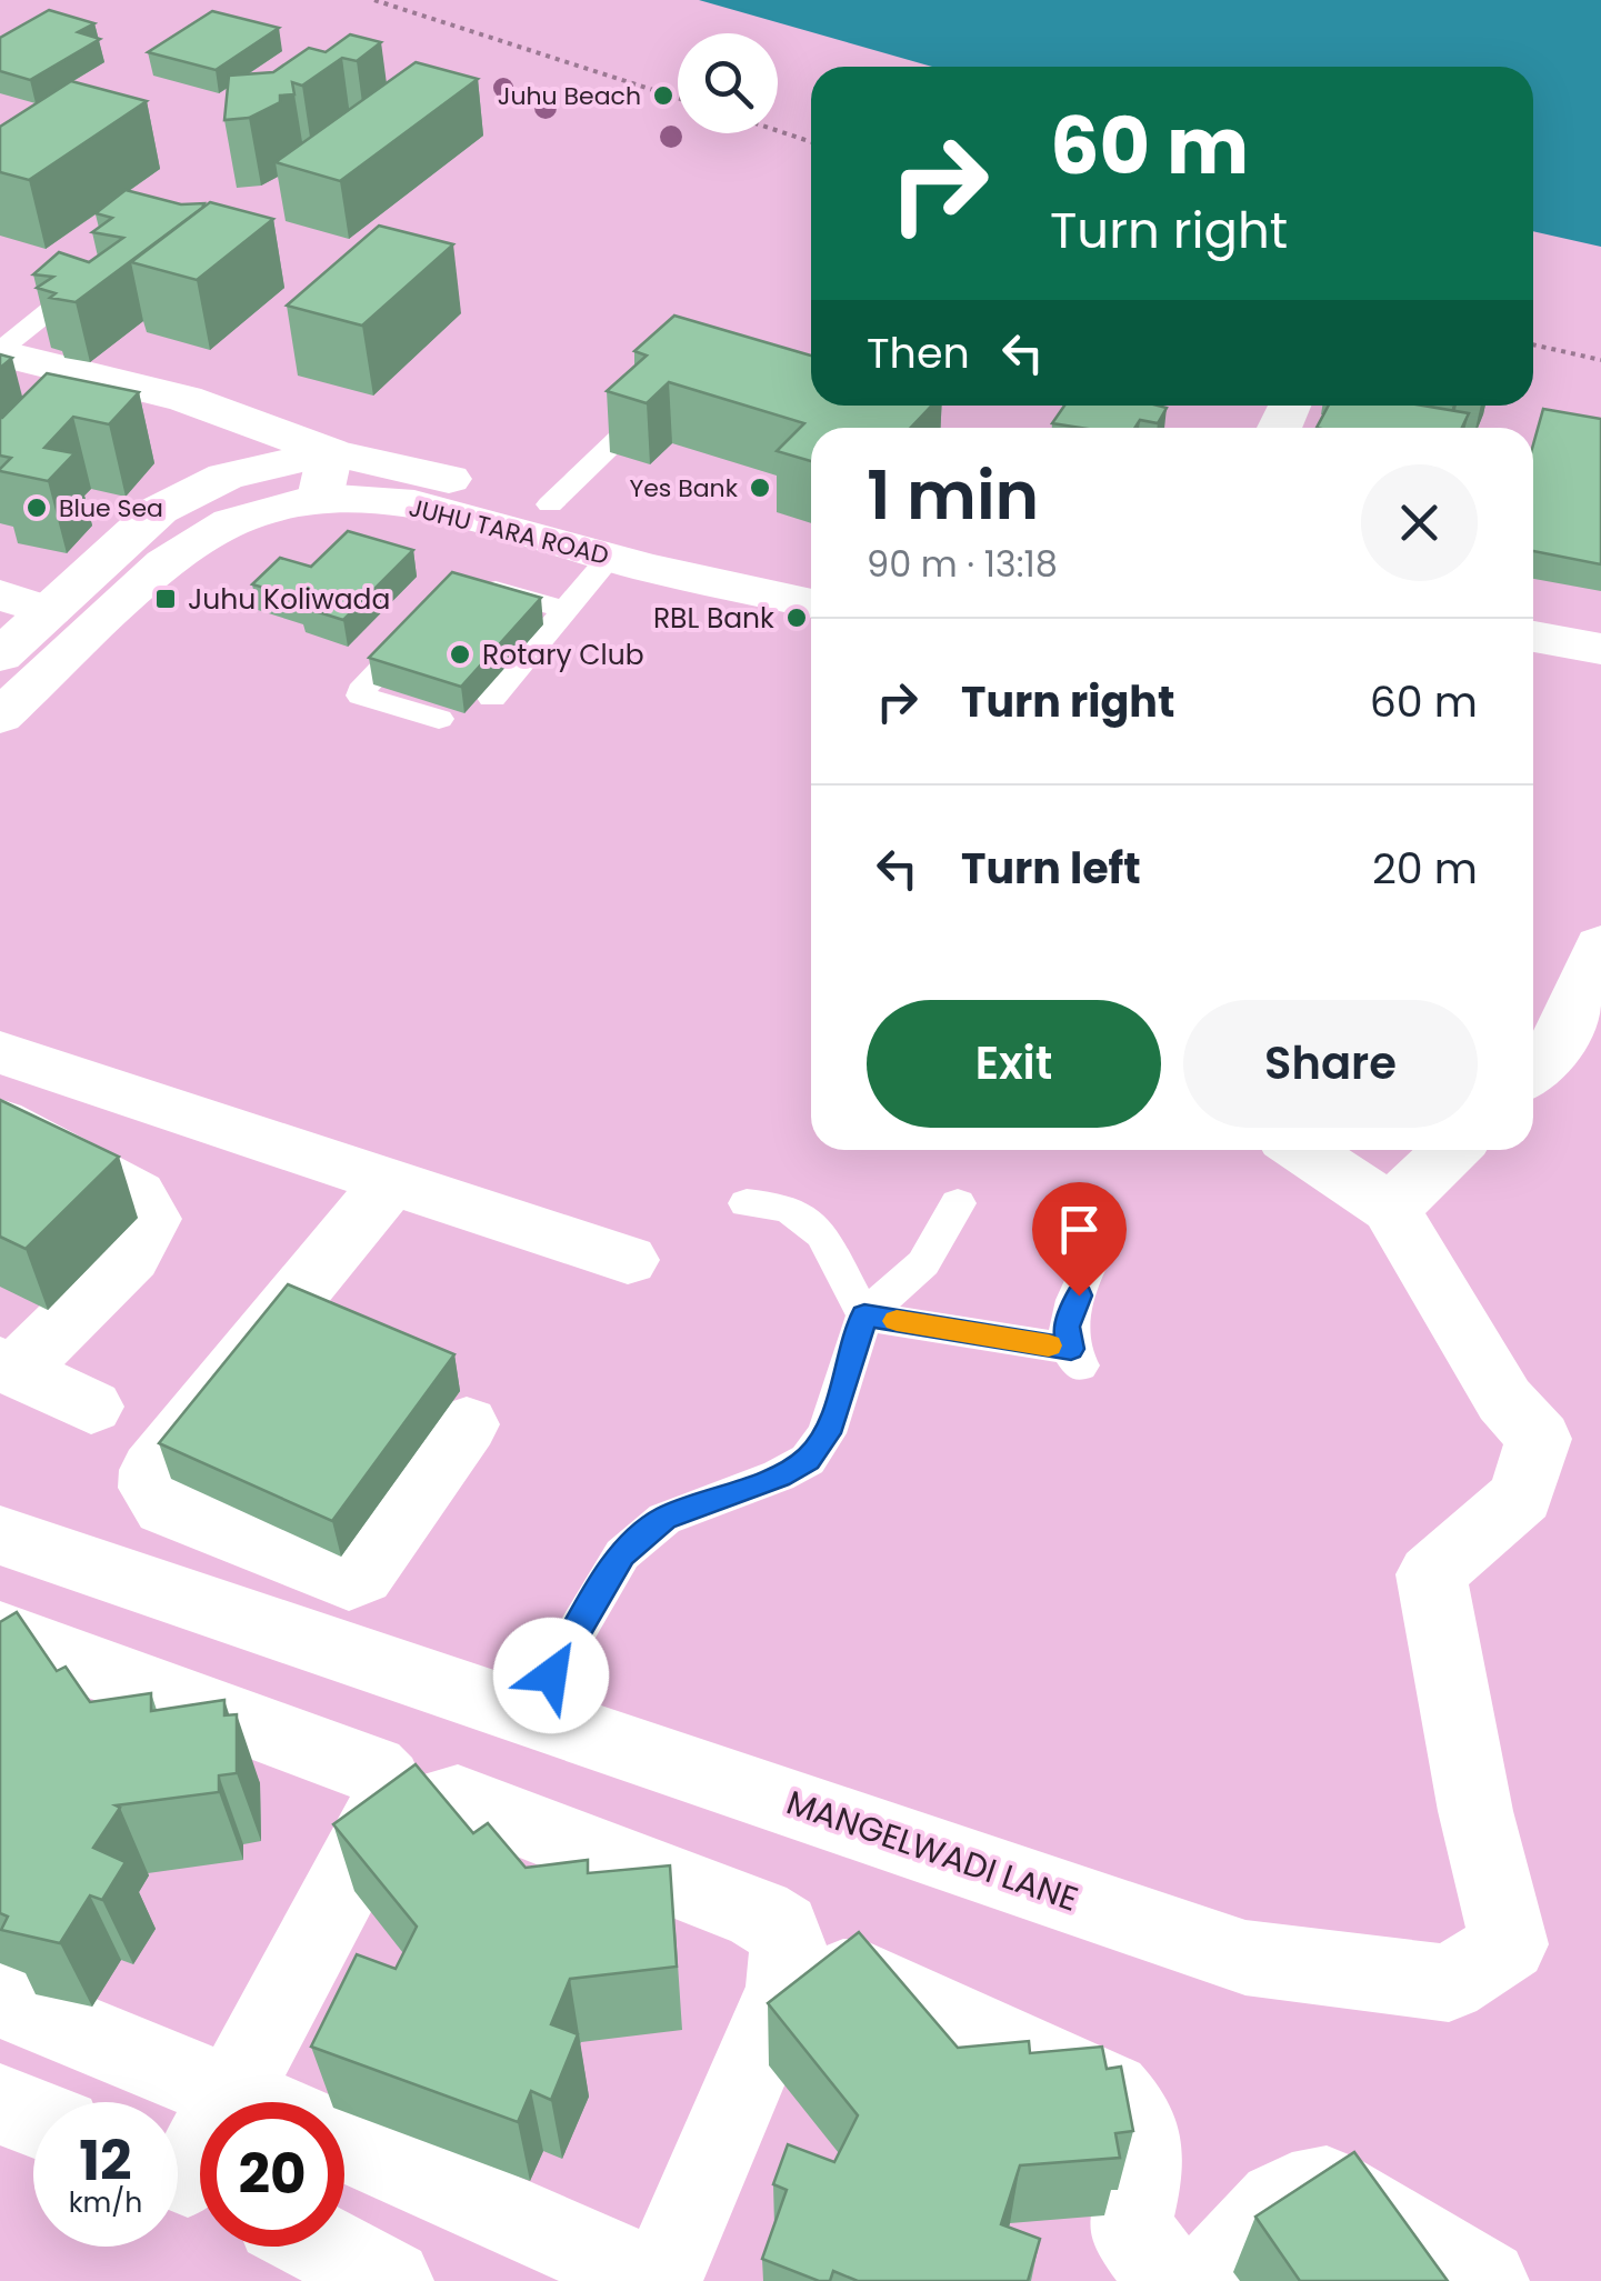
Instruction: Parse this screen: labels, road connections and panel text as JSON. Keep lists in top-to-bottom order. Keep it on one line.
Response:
{"streets":{"street":["JUHU TARA ROAD","MANGELWADI LANE"]},"places":{"other":["Juhu Beach","Yes Bank","Blue Sea","RBL Bank","Rotary Club"],"transit":["Juhu Koliwada"]},"page":{"turn":["60 m","Turn right"],"then":"Then","heading":["1 min","90 m · 13:18"],"list":[{"name":"Turn right","value":"60 m"},{"name":"Turn left","value":"20 m"}],"buttons":["Exit","Share"],"speed":"12 km/h","limit":"20"}}
